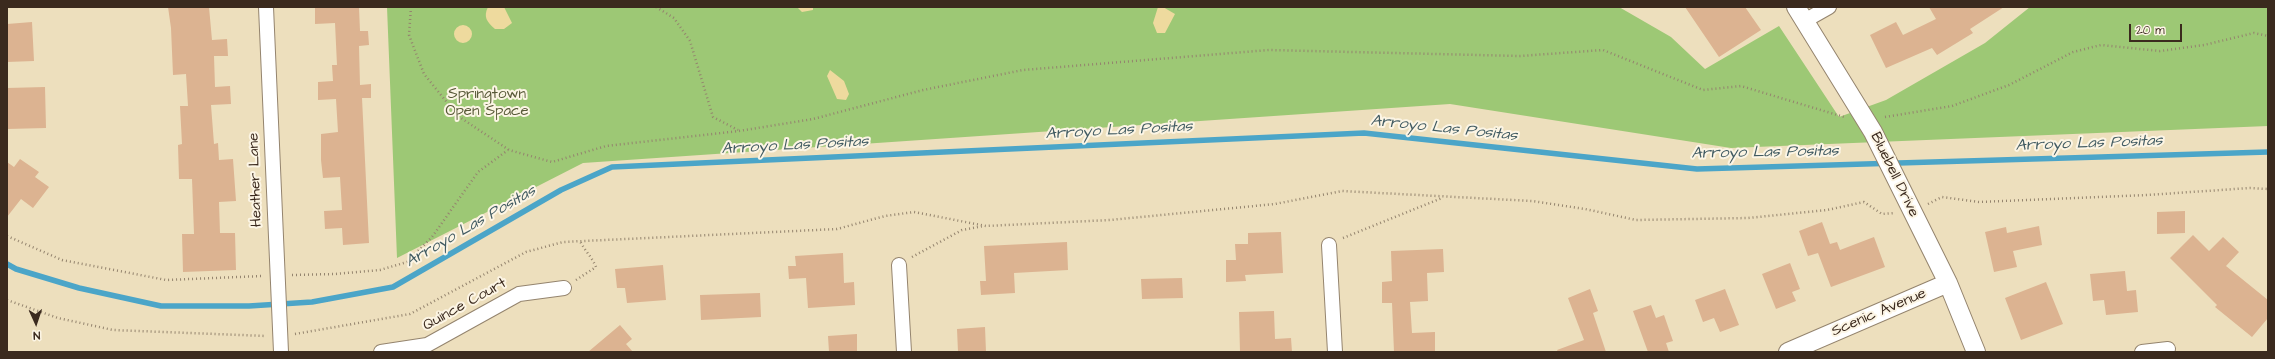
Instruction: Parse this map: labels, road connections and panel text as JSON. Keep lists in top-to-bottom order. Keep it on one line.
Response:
{"streets":{"street":["Bluebell Drive","Heather Lane","Quince Court","Scenic Avenue"]},"crossings":[["Bluebell Drive","Scenic Avenue"]],"water":["Arroyo Las Positas"],"parks":["Springtown Open Space"],"scale_bar":"20 m","north":"bottom"}
